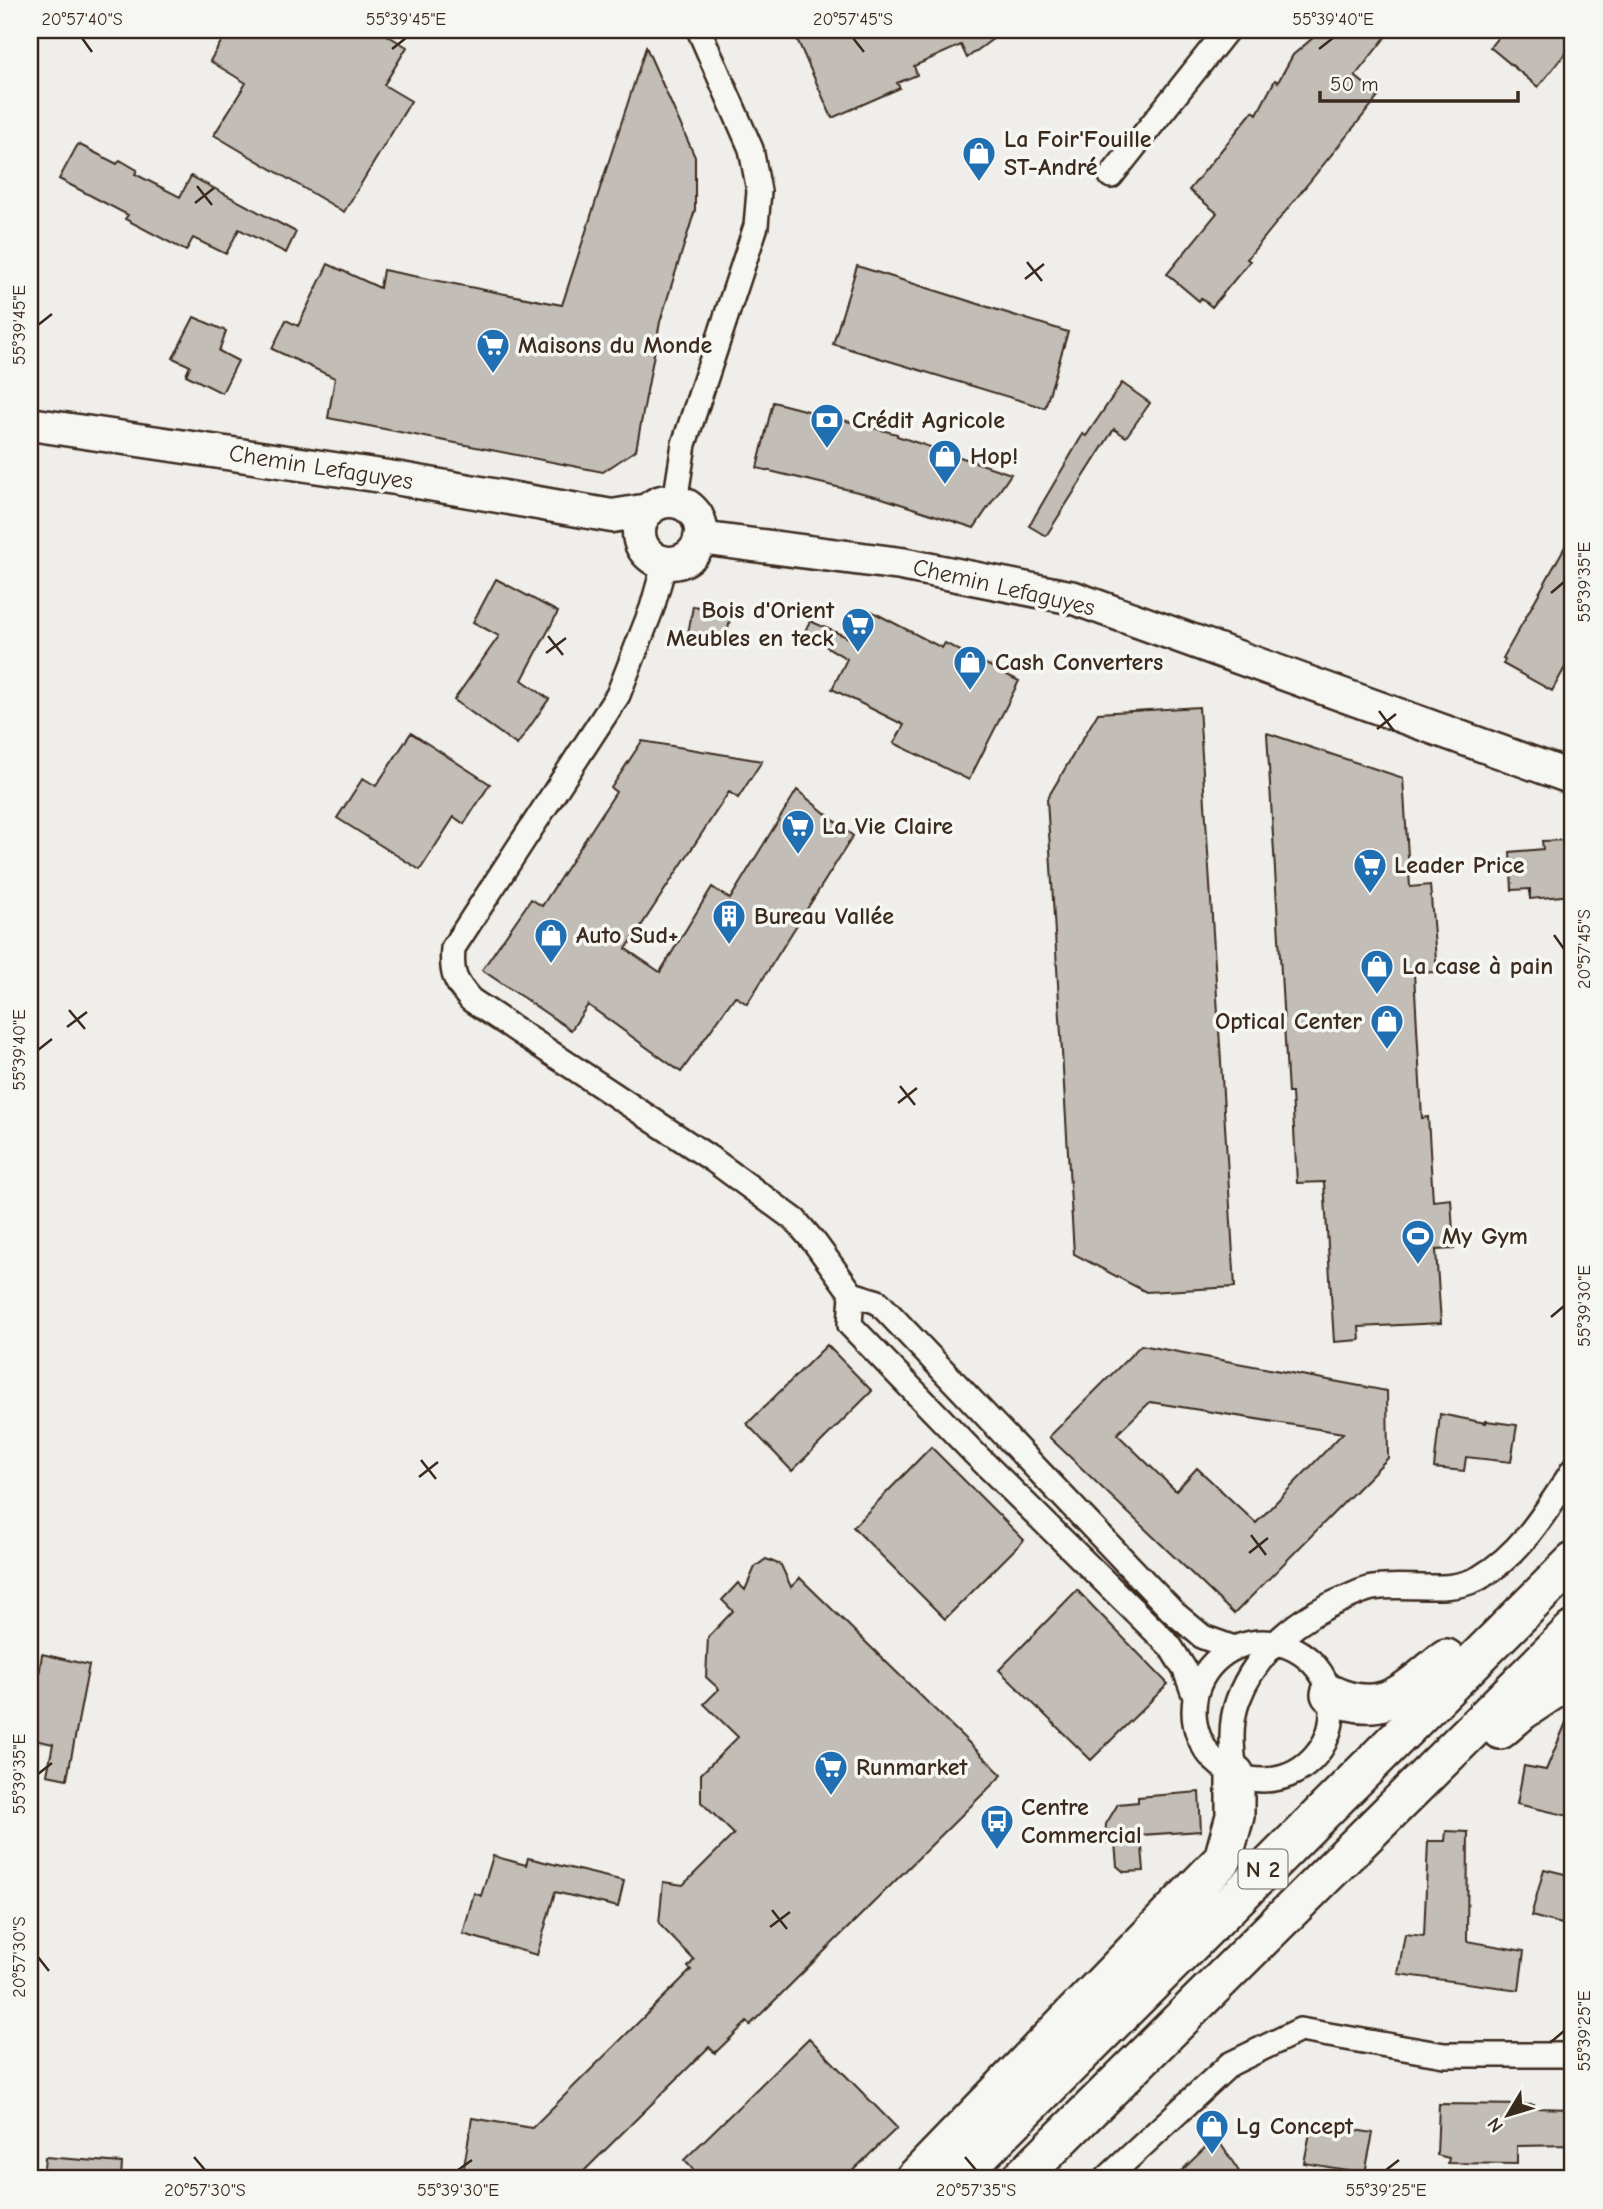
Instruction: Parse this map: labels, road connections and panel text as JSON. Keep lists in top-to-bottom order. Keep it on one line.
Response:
{"streets":{"highway":["N 2"],"main road":["Chemin Lefaguyes"]},"places":{"shop":["La Foir'Fouille ST-André","Hop!","Cash Converters","Auto Sud+","La case à pain","Optical Center","Lg Concept"],"supermarket":["Maisons du Monde","Bois d'Orient Meubles en teck","La Vie Claire","Leader Price","Runmarket"],"bank":["Crédit Agricole"],"building":["Bureau Vallée"],"sports":["My Gym"],"bus stop":["Centre Commercial"]},"scale_bar":"50 m","north":"bottom left","coordinates":["20°57'40\"S","55°39'45\"E","20°57'45\"S","55°39'40\"E","55°39'35\"E","55°39'30\"E","20°57'30\"S","55°39'25\"E","20°57'35\"S"]}
